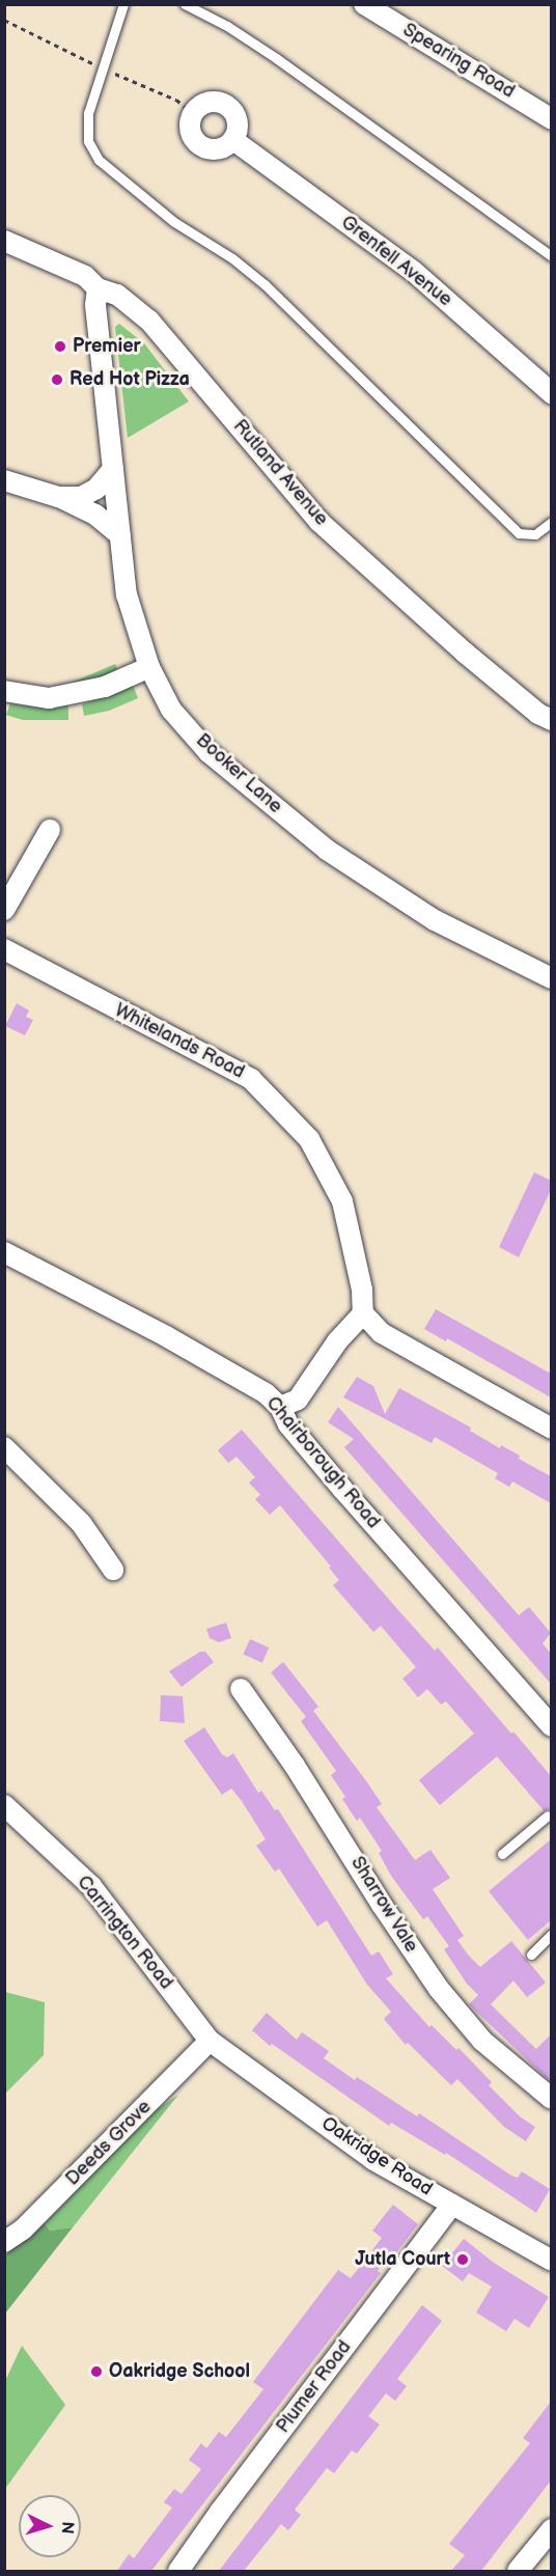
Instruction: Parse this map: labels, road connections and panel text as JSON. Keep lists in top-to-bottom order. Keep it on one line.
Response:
{"streets":{"street":["Spearing Road","Grenfell Avenue","Rutland Avenue","Booker Lane","Whitelands Road","Chairborough Road","Sharrow Vale","Carrington Road","Deeds Grove","Oakridge Road","Plumer Road"]},"crossings":[["Rutland Avenue","Booker Lane"],["Carrington Road","Deeds Grove"],["Carrington Road","Oakridge Road"],["Deeds Grove","Oakridge Road"],["Oakridge Road","Plumer Road"]],"places":["Premier","Red Hot Pizza","Jutla Court","Oakridge School"],"north":"right"}
